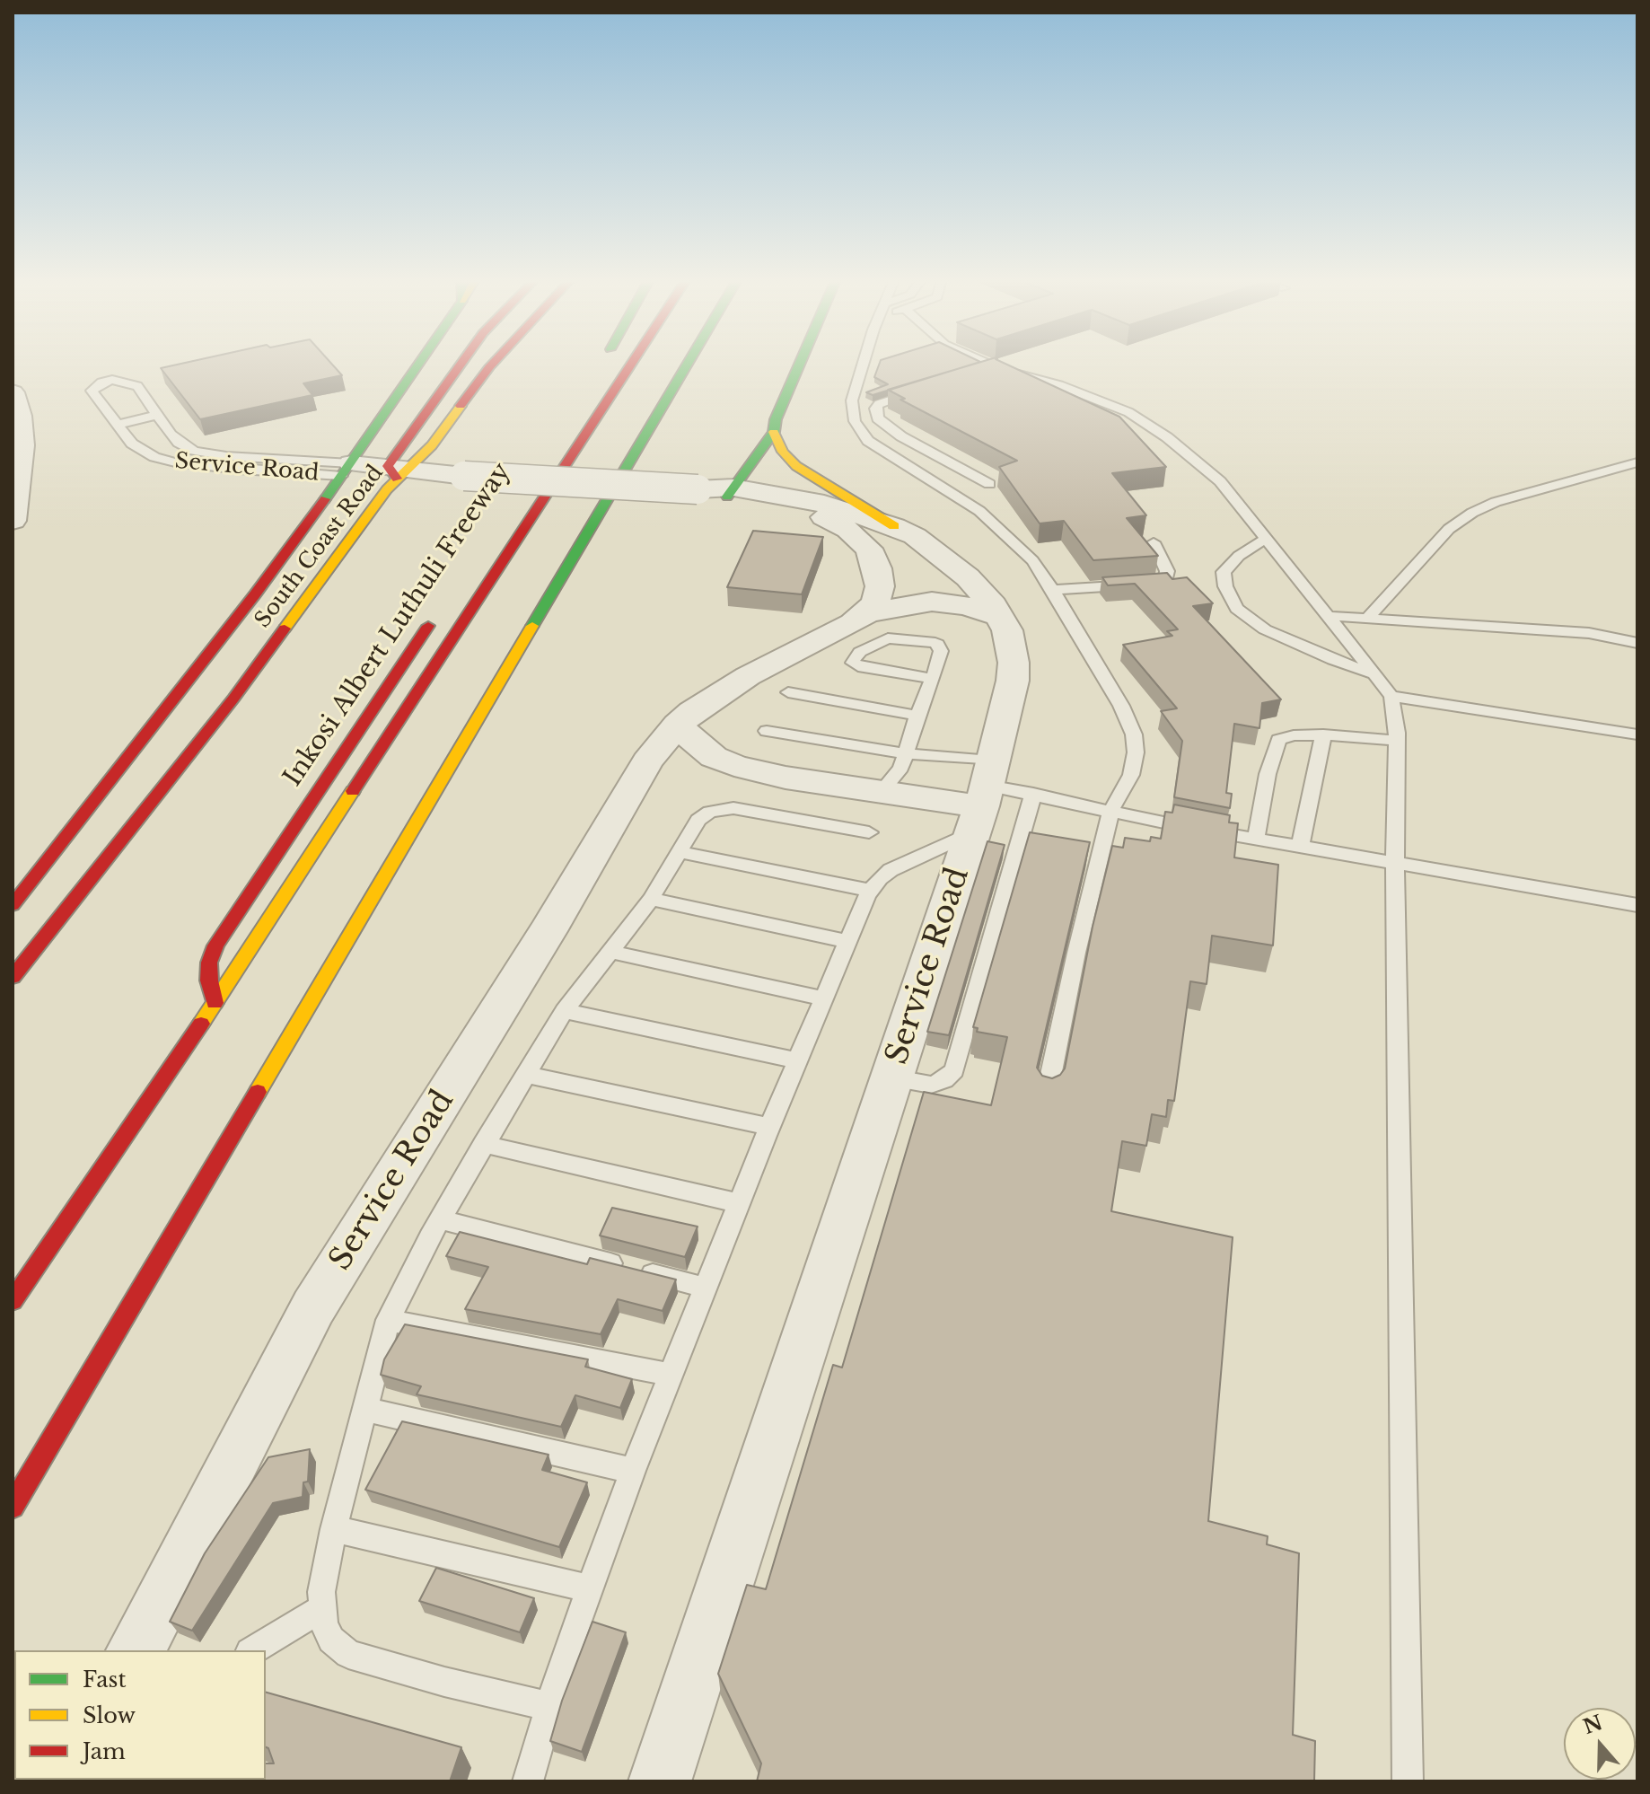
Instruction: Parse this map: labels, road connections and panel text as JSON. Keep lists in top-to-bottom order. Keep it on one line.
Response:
{"streets":{"main road":["South Coast Road","Inkosi Albert Luthuli Freeway"],"street":["Service Road"]},"crossings":[["Service Road","South Coast Road"]],"legend":["Fast","Slow","Jam"],"north":"top"}
